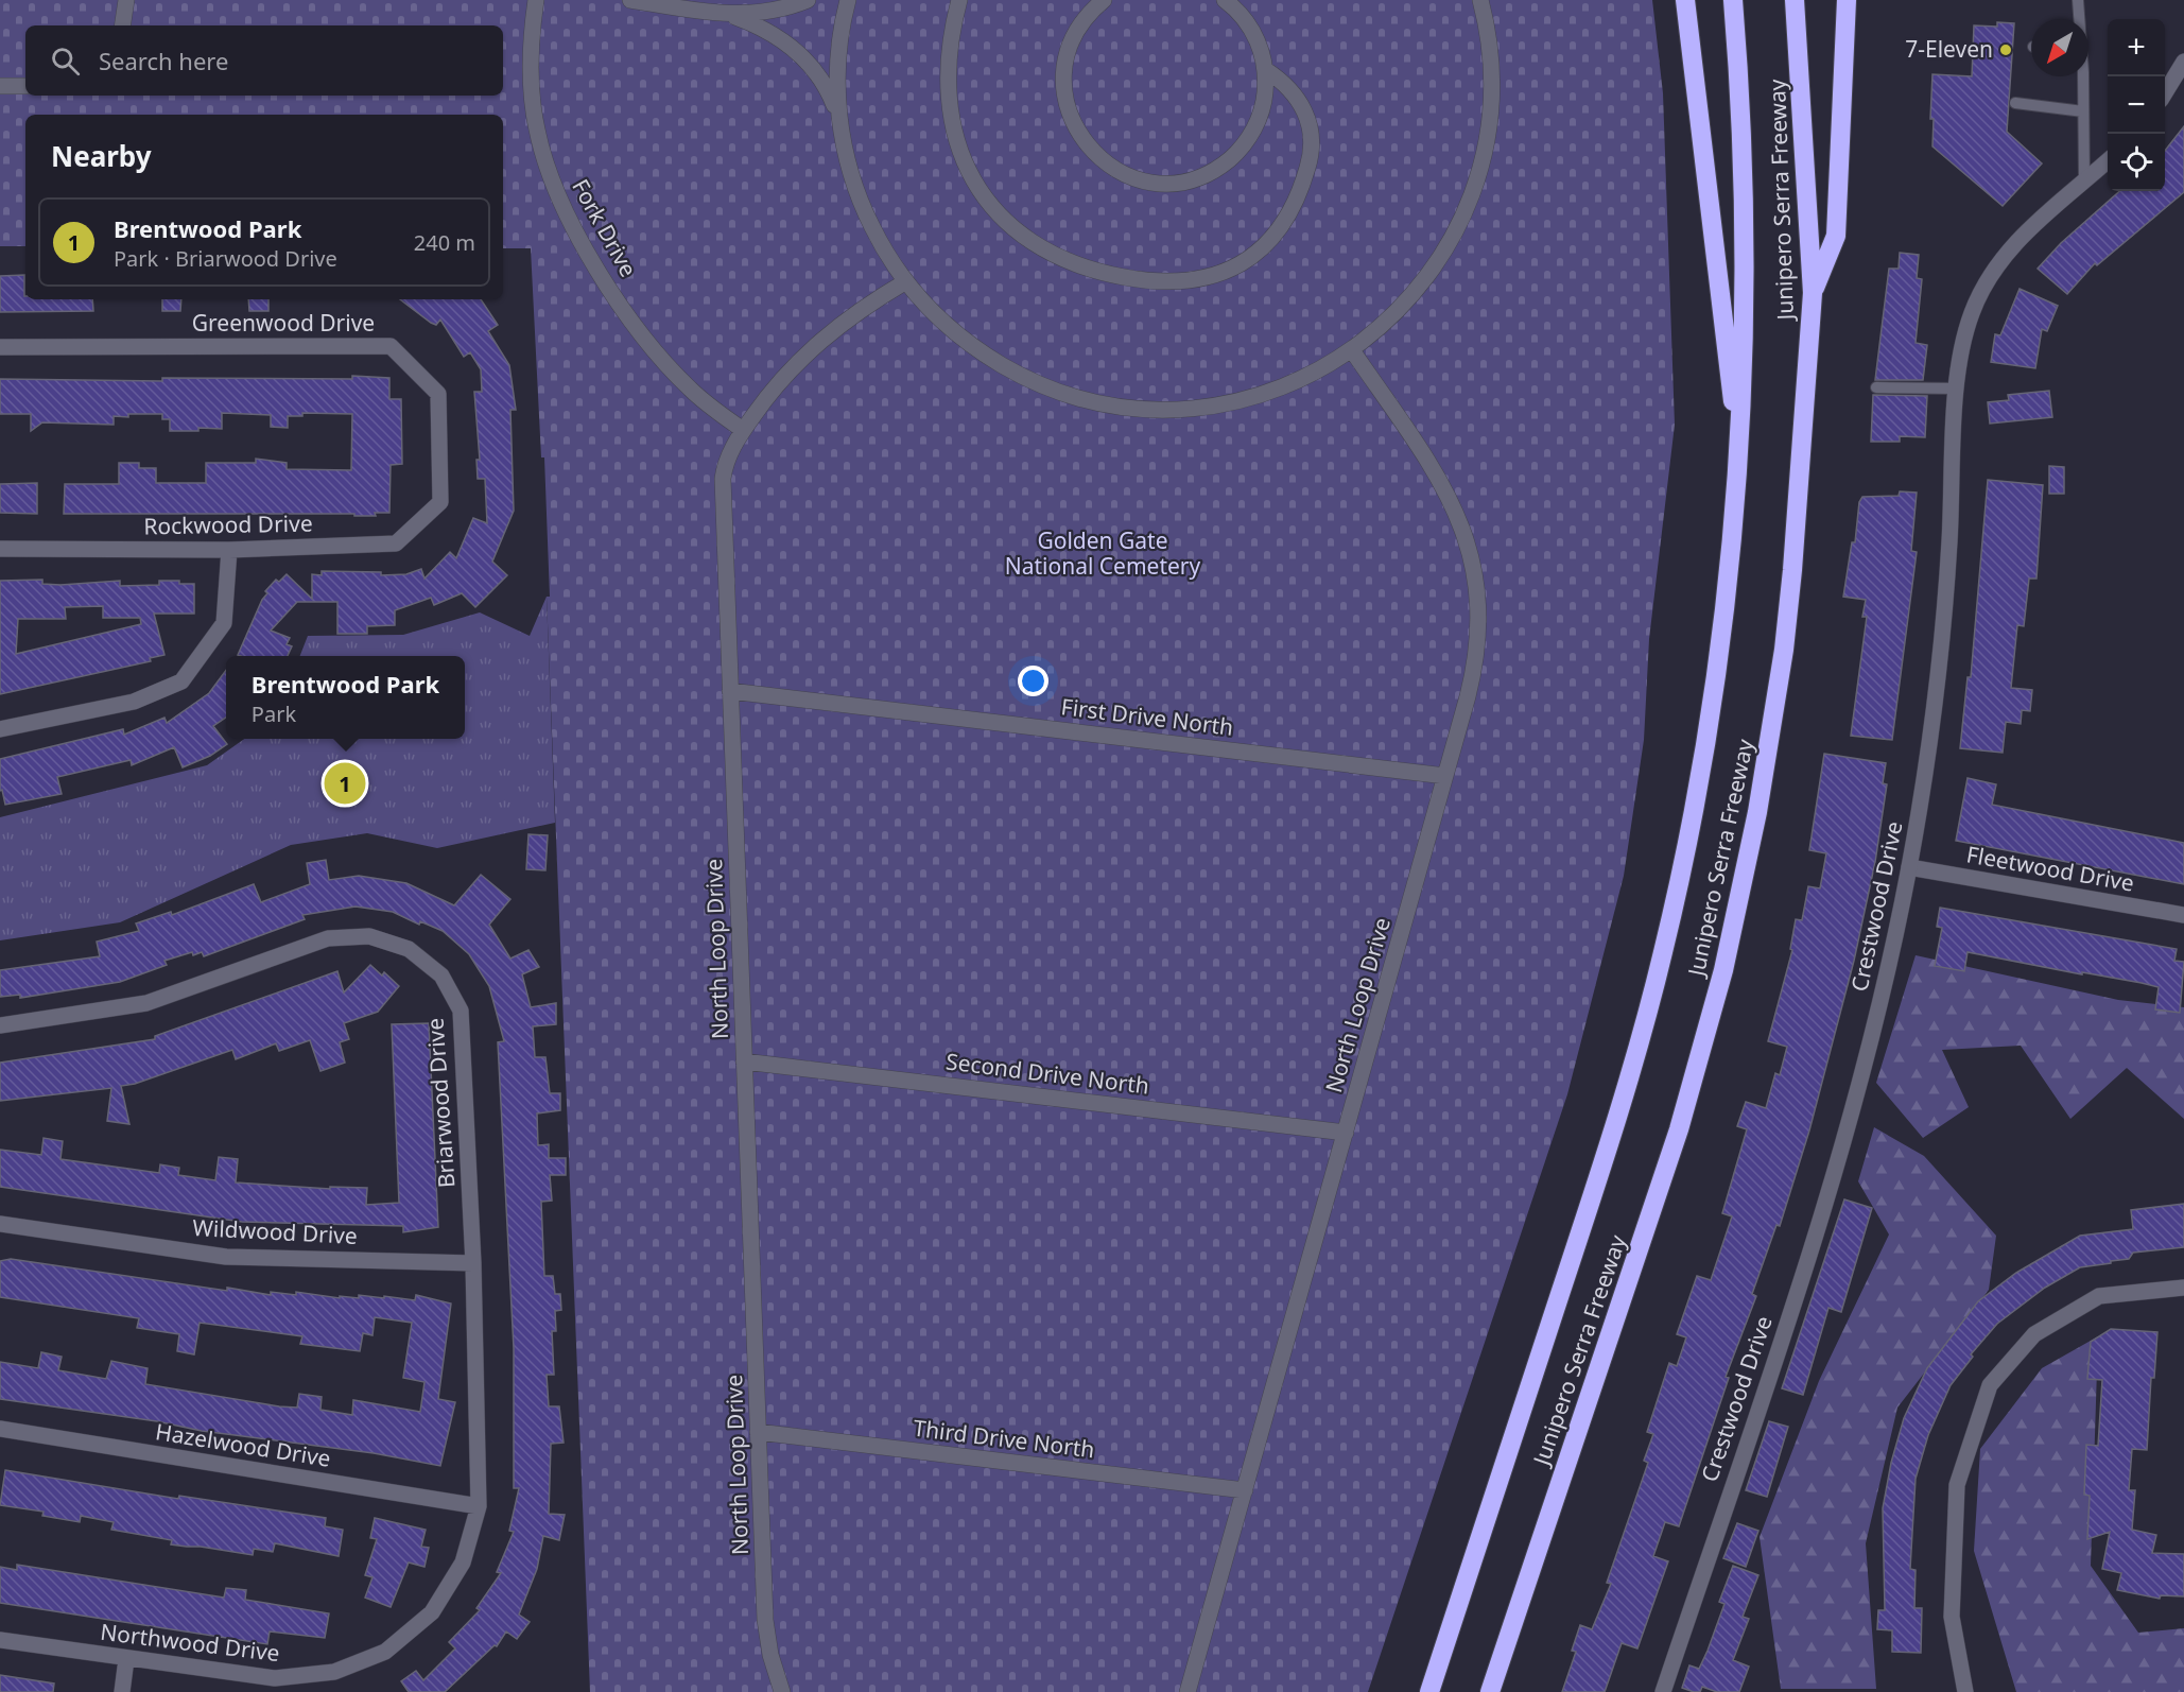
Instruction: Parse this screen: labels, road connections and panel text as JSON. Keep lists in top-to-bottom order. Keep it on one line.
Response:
{"streets":{"highway":["Junipero Serra Freeway"],"street":["Fork Drive","Greenwood Drive","Rockwood Drive","First Drive North","Fleetwood Drive","Crestwood Drive","North Loop Drive","Second Drive North","Briarwood Drive","Wildwood Drive","Third Drive North","Hazelwood Drive","Northwood Drive"]},"crossings":[["Fork Drive","North Loop Drive"],["Greenwood Drive","Rockwood Drive"],["First Drive North","North Loop Drive"],["Fleetwood Drive","Crestwood Drive"],["North Loop Drive","Second Drive North"],["North Loop Drive","Third Drive North"],["Briarwood Drive","Wildwood Drive"],["Briarwood Drive","Hazelwood Drive"],["Briarwood Drive","Northwood Drive"],["Hazelwood Drive","Northwood Drive"]],"parks":["Golden Gate National Cemetery"],"places":["7-Eleven"],"north":"bottom left","page":{"map_buttons":["+","−"],"search":"Search here","heading":"Nearby","list":[{"mark":"1","name":"Brentwood Park","note":"Park · Briarwood Drive","value":"240 m"}],"popup":["Brentwood Park","Park"],"pins":"1"}}
